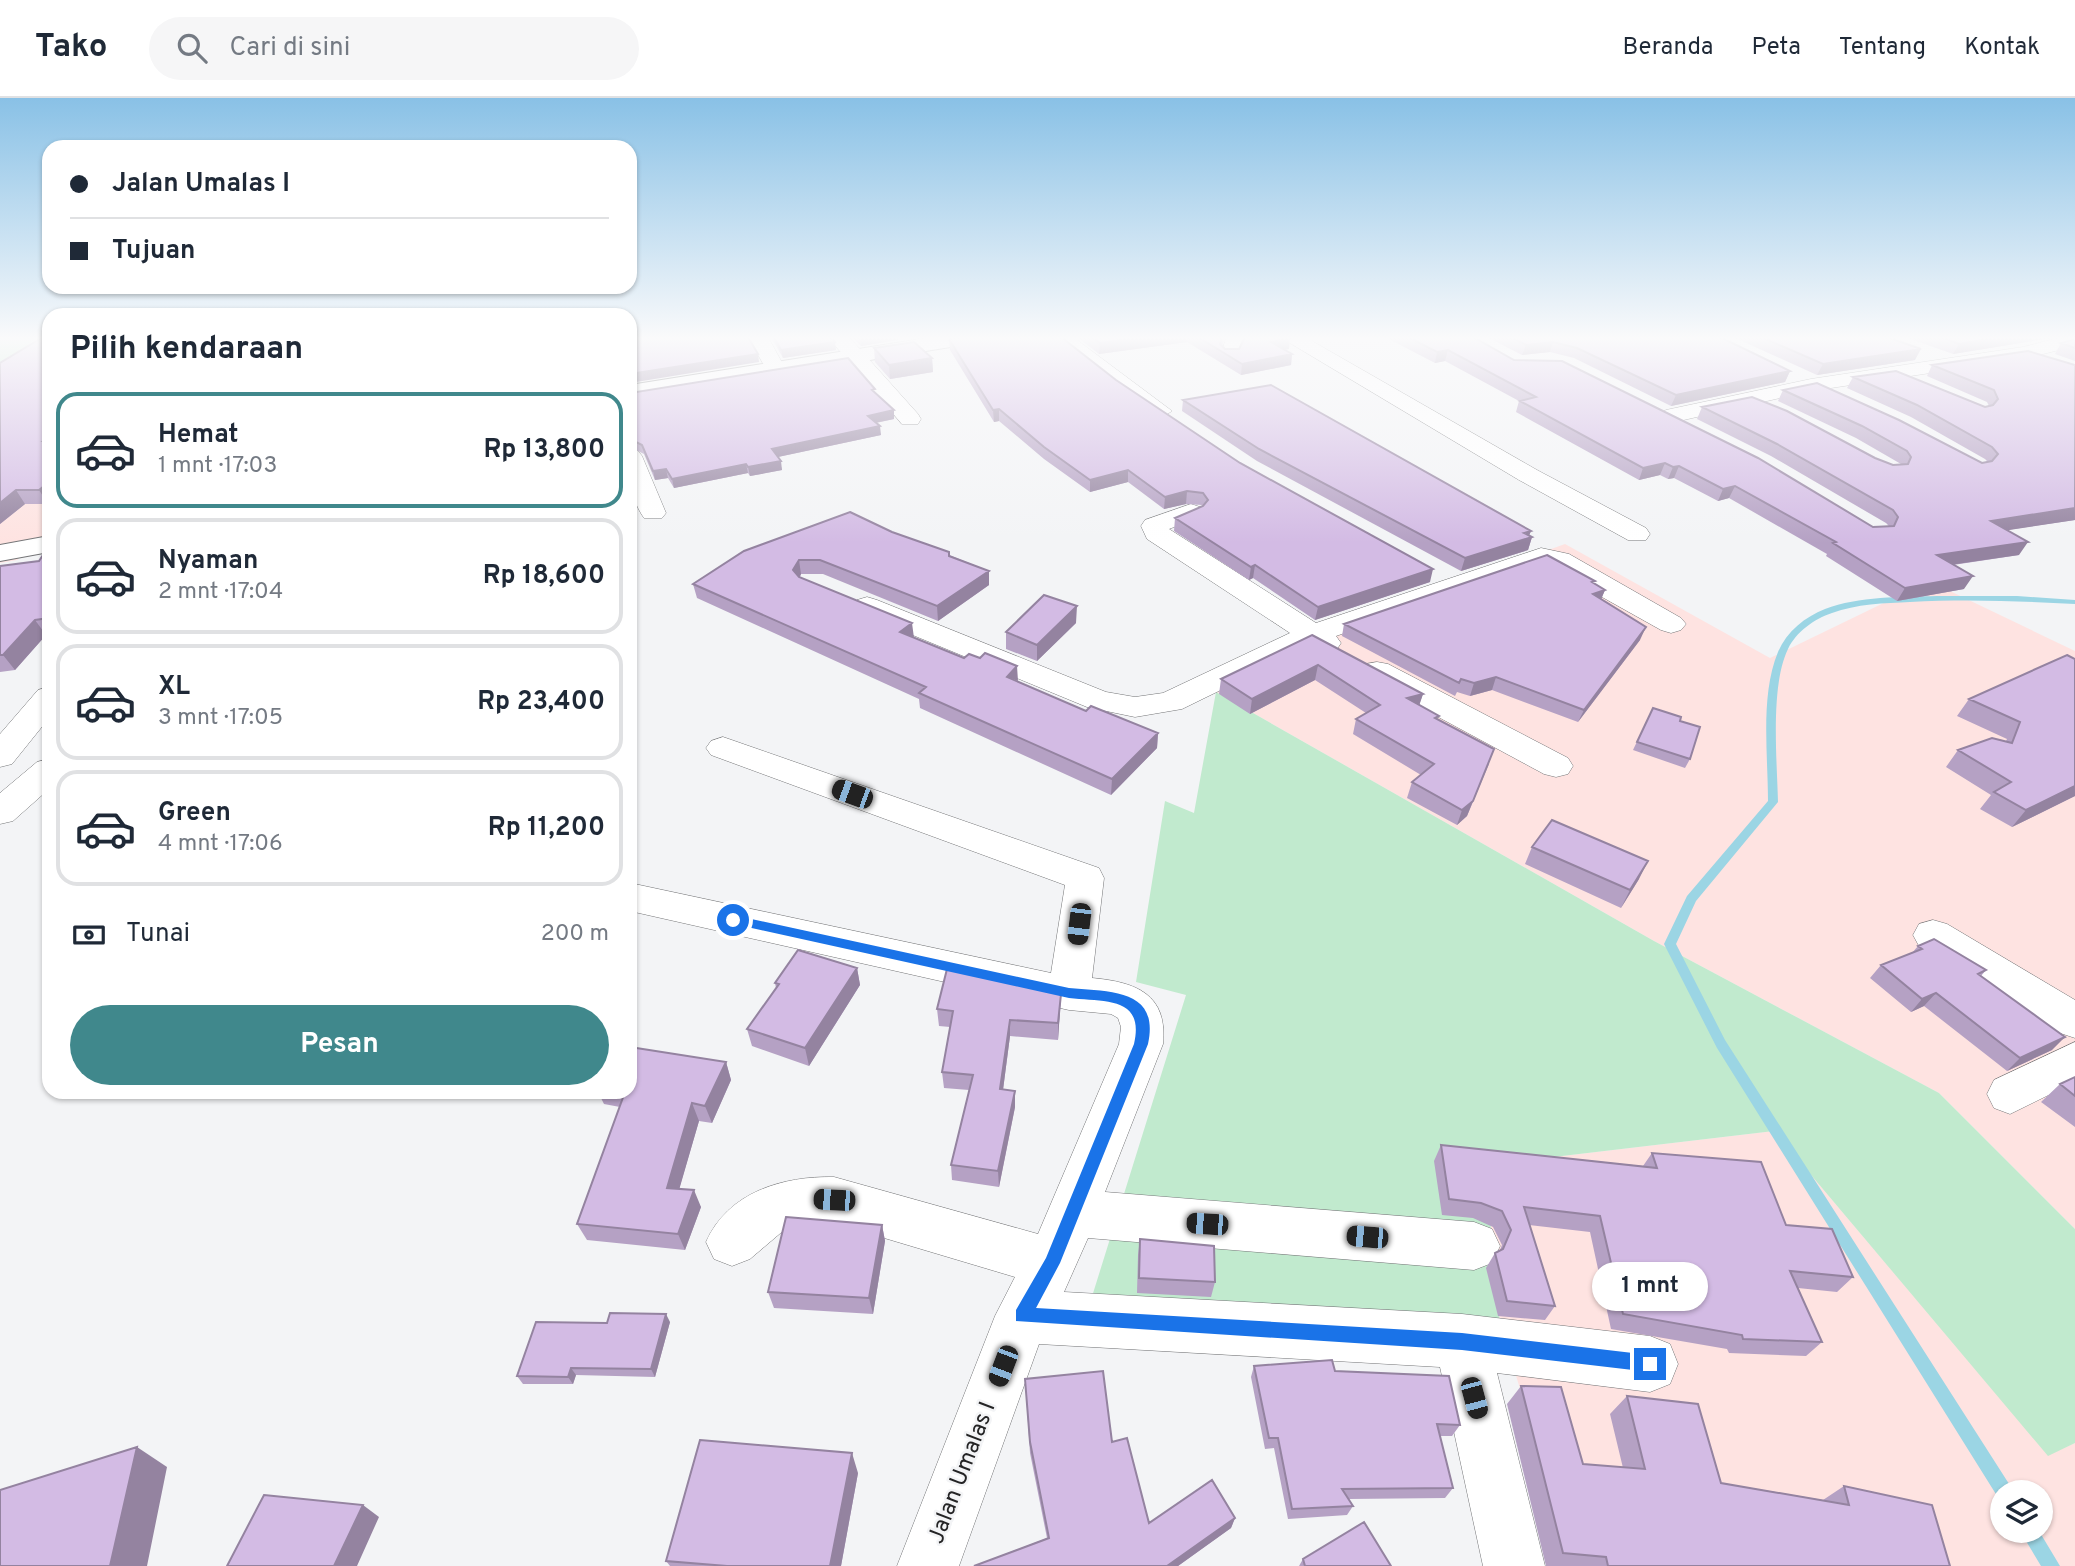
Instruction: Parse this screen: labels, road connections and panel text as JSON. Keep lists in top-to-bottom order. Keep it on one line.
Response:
{"streets":{"street":["Jalan Umalas I"]},"page":{"header":"Tako","search":"Cari di sini","nav":["Beranda","Peta","Tentang","Kontak"],"banner":["Jalan Umalas I","Tujuan"],"heading":"Pilih kendaraan","list":[{"name":"Hemat","note":"1 mnt · 17:03","value":"Rp 13,800"},{"name":"Nyaman","note":"2 mnt · 17:04","value":"Rp 18,600"},{"name":"XL","note":"3 mnt · 17:05","value":"Rp 23,400"},{"name":"Green","note":"4 mnt · 17:06","value":"Rp 11,200"}],"pay":["Tunai","200 m"],"buttons":"Pesan","bubble":"1 mnt"}}
